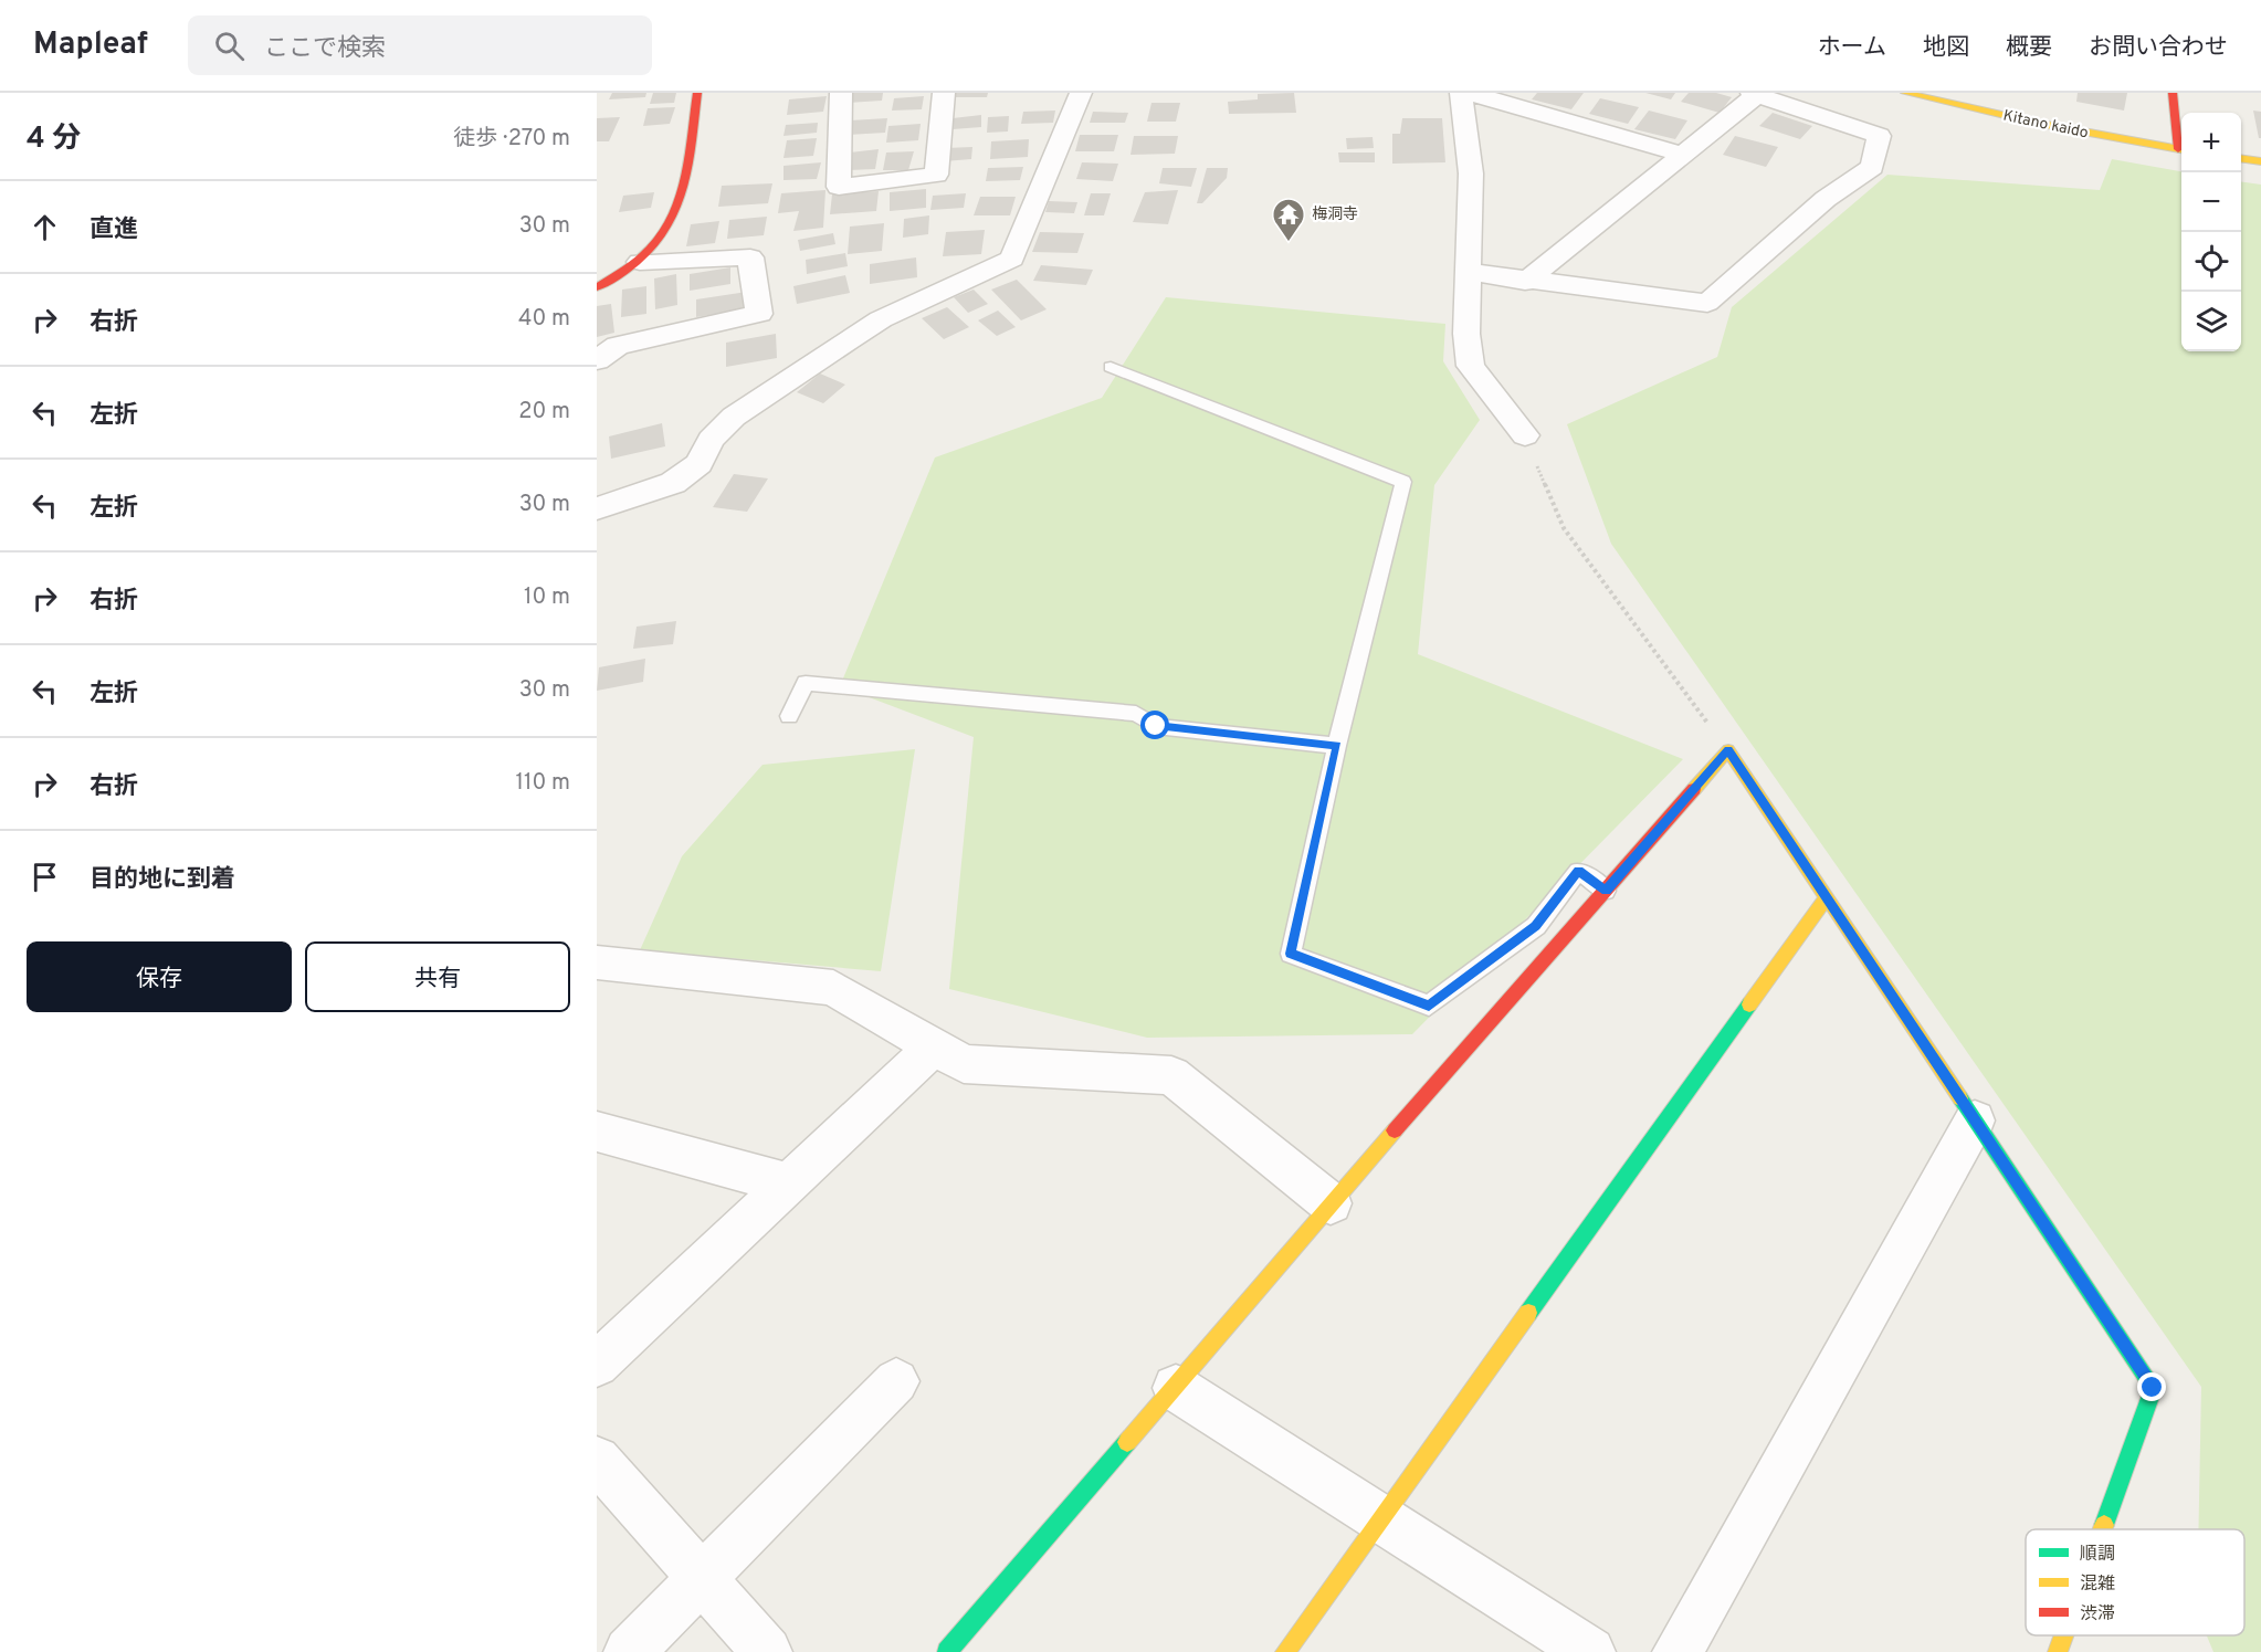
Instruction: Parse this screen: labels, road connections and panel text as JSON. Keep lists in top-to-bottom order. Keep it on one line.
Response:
{"streets":{"street":["Kitano kaido"]},"places":{"temple":["梅洞寺"]},"legend":["順調","混雑","渋滞"],"page":{"header":"Mapleaf","search":"ここで検索","nav":["ホーム","地図","概要","お問い合わせ"],"heading":["4 分","徒歩 · 270 m"],"map_buttons":["+","−"],"list":[["直進","30 m"],["右折","40 m"],["左折","20 m"],["左折","30 m"],["右折","10 m"],["左折","30 m"],["右折","110 m"],"目的地に到着"],"buttons":["保存","共有"]}}
